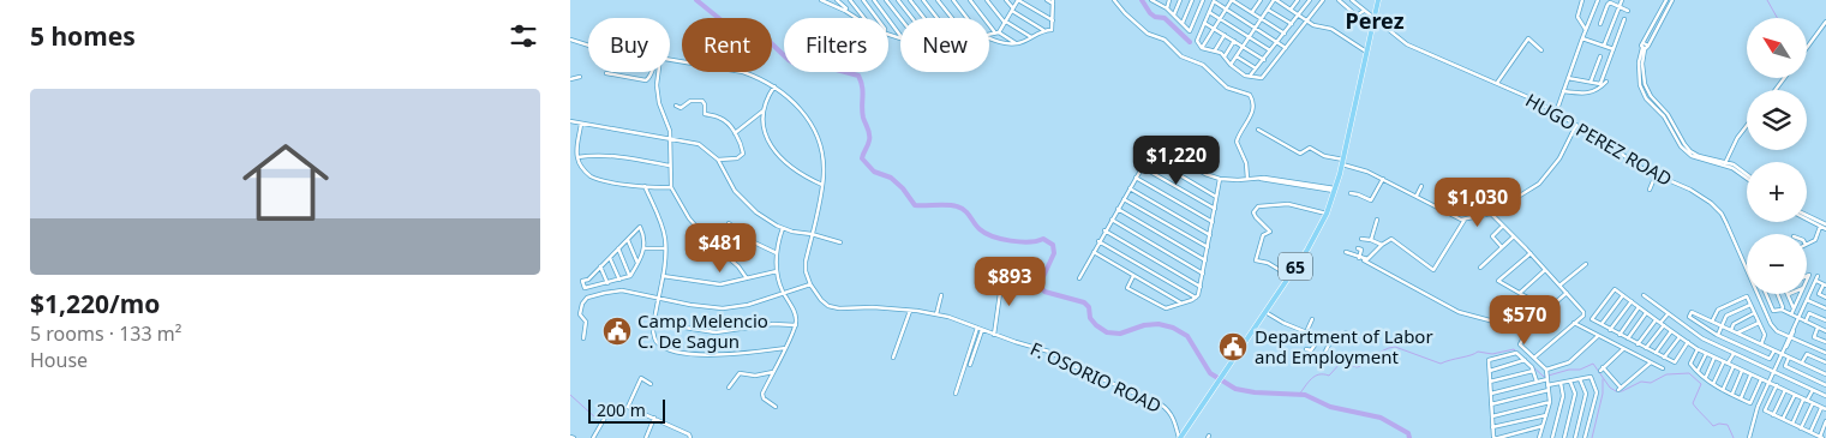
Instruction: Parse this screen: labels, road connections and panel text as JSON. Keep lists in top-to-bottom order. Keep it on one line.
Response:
{"streets":{"main road":["65"],"street":["HUGO PEREZ ROAD","F. OSORIO ROAD"]},"crossings":[["HUGO PEREZ ROAD","65"],["65","F. OSORIO ROAD"]],"districts":["Perez"],"places":{"public building":["Camp Melencio C. De Sagun","Department of Labor and Employment"]},"scale_bar":"200 m","north":"top left","page":{"heading":"5 homes","map_buttons":["+","−"],"chip":["Buy","Rent","Filters","New"],"list":[{"name":"$1,220/mo","note":"5 rooms · 133 m² · House"}],"price":["$1,220","$1,030","$481","$893","$570"],"scale":"200 m"}}
